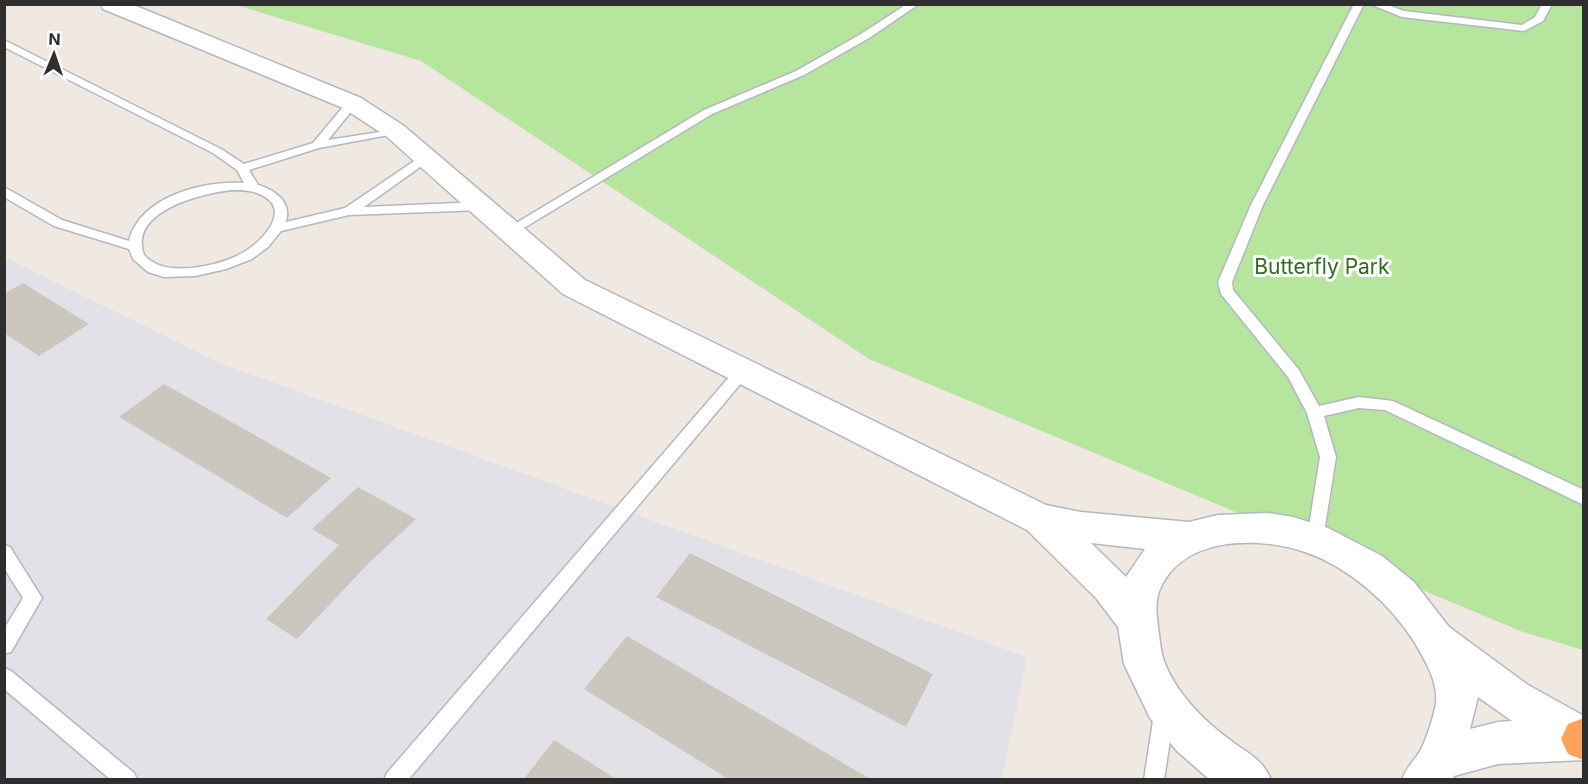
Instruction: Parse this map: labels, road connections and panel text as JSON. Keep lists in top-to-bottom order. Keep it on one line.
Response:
{"parks":["Butterfly Park"],"north":"top"}
